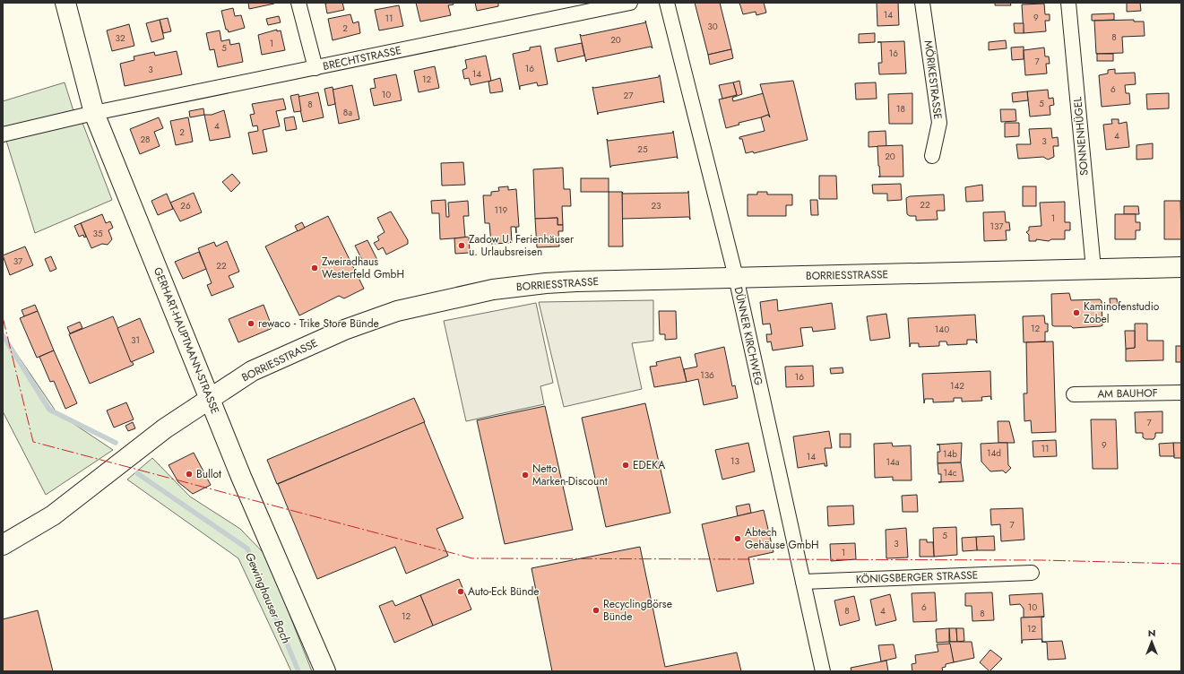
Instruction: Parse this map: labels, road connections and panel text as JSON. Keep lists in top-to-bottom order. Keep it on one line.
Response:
{"streets":{"main road":["BORRIESSTRASSE","GERHART-HAUPTMANN-STRASSE"],"street":["BRECHTSTRASSE","MÖRIKESTRASSE","SONNENHÜGEL","DÜNNER KIRCHWEG","AM BAUHOF","KÖNIGSBERGER STRASSE"]},"crossings":[["BRECHTSTRASSE","GERHART-HAUPTMANN-STRASSE"],["SONNENHÜGEL","BORRIESSTRASSE"],["BORRIESSTRASSE","DÜNNER KIRCHWEG"],["BORRIESSTRASSE","GERHART-HAUPTMANN-STRASSE"],["DÜNNER KIRCHWEG","KÖNIGSBERGER STRASSE"]],"water":["Gewinghauser Bach"],"places":["Zadow U. Ferienhäuser u. Urlaubsreisen","Zweiradhaus Westerfeld GmbH","Kaminofenstudio Zobel","rewaco - Trike Store Bünde","EDEKA","Bullot","Netto Marken-Discount","Abtech Gehäuse GmbH","Auto-Eck Bünde","RecyclingBörse Bünde"],"house_numbers":["14","9","11","30","2","8","32","20","1","5","16","7","16","3","14","12","6","10","27","5","8","18","8a","4","2","4","28","3","25","20","22","26","23","119","1","137","35","37","22","12","140","31","136","16","142","7","9","11","14d","14b","14","13","14a","14c","7","5","3","1","6","10","8","4","8","12","12"],"north":"top"}
